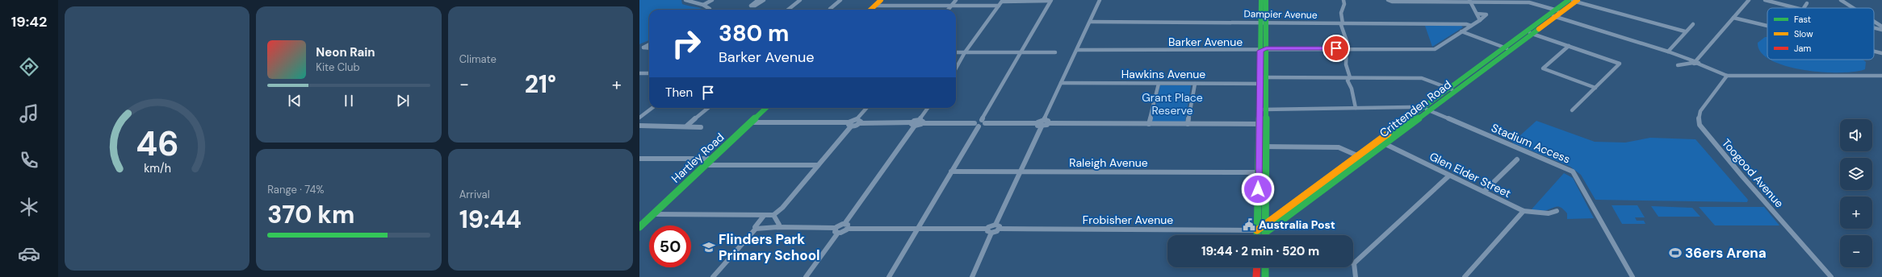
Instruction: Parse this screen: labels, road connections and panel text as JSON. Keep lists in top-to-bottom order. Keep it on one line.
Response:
{"streets":{"main road":["Crittenden Road","Hartley Road"],"street":["Dampier Avenue","Barker Avenue","Hawkins Avenue","Stadium Access","Raleigh Avenue","Toogood Avenue","Glen Elder Street","Frobisher Avenue"]},"crossings":[["Dampier Avenue","Barker Avenue"],["Hawkins Avenue","Crittenden Road"],["Crittenden Road","Stadium Access"],["Crittenden Road","Glen Elder Street"],["Crittenden Road","Frobisher Avenue"]],"parks":["Grant Place Reserve"],"places":{"public building":["Australia Post"],"school or university":["Flinders Park Primary School"],"sports":["36ers Arena"]},"legend":["Fast","Slow","Jam"],"page":{"tabs":"19:42","tile":["Climate",["Range · 74%","370 km"],["Arrival","19:44"]],"turn":["380 m","Barker Avenue"],"song":["Neon Rain","Kite Club"],"heat":["−","21°","+"],"then":"Then","map_buttons":["+","−"],"limit":"50","trip":"19:44 · 2 min · 520 m","gauge":["46","km/h"]}}
